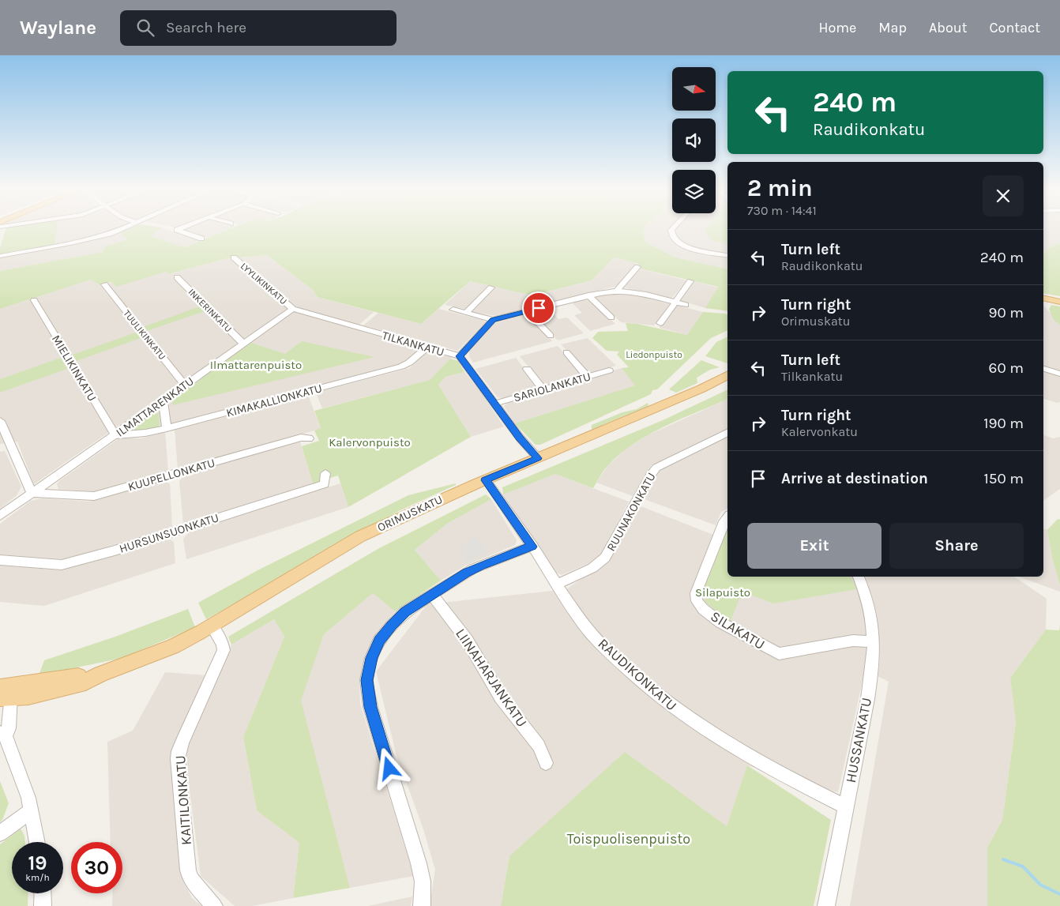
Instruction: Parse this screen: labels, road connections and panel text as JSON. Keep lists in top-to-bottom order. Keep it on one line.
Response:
{"streets":{"main road":["ORIMUSKATU"],"street":["LYYLIKINKATU","INKERINKATU","TUULIKINKATU","TILKANKATU","MIELIKINKATU","SARIOLANKATU","KIMAKALLIONKATU","ILMATTARENKATU","KUUPELLONKATU","RUUNAKONKATU","HURSUNSUONKATU","SILAKATU","RAUDIKONKATU","LIINAHARJANKATU","HUSSANKATU","KAITILONKATU"]},"crossings":[["LYYLIKINKATU","TILKANKATU"],["LYYLIKINKATU","ILMATTARENKATU"],["INKERINKATU","ILMATTARENKATU"],["TUULIKINKATU","ILMATTARENKATU"],["TILKANKATU","SARIOLANKATU"],["TILKANKATU","KIMAKALLIONKATU"],["TILKANKATU","ILMATTARENKATU"],["TILKANKATU","ORIMUSKATU"],["MIELIKINKATU","KIMAKALLIONKATU"],["MIELIKINKATU","ILMATTARENKATU"],["KIMAKALLIONKATU","ILMATTARENKATU"],["ILMATTARENKATU","KUUPELLONKATU"],["RUUNAKONKATU","RAUDIKONKATU"],["ORIMUSKATU","RAUDIKONKATU"],["ORIMUSKATU","KAITILONKATU"],["SILAKATU","HUSSANKATU"],["RAUDIKONKATU","HUSSANKATU"]],"parks":["Liedonpuisto","Ilmattarenpuisto","Kalervonpuisto","Silapuisto","Toispuolisenpuisto"],"north":"right","page":{"header":"Waylane","search":"Search here","nav":["Home","Map","About","Contact"],"turn":["240 m","Raudikonkatu"],"heading":["2 min","730 m · 14:41"],"list":[{"name":"Turn left","note":"Raudikonkatu","value":"240 m"},{"name":"Turn right","note":"Orimuskatu","value":"90 m"},{"name":"Turn left","note":"Tilkankatu","value":"60 m"},{"name":"Turn right","note":"Kalervonkatu","value":"190 m"},{"name":"Arrive at destination","value":"150 m"}],"buttons":["Exit","Share"],"speed":"19 km/h","limit":"30"}}
